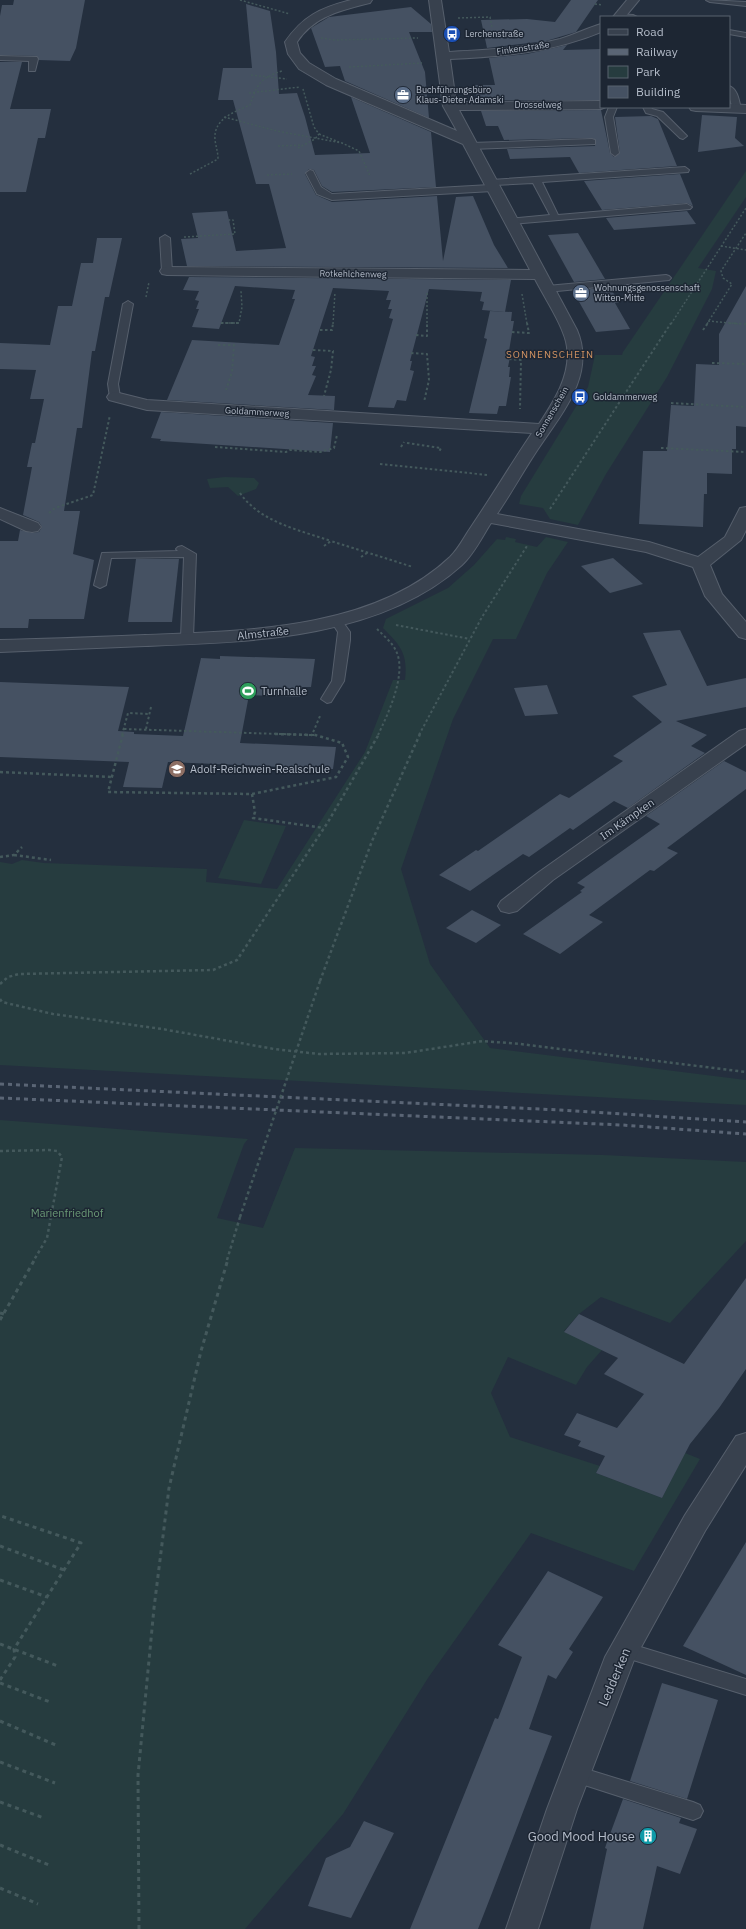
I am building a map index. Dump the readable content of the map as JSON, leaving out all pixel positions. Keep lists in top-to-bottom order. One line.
{"streets":{"street":["Finkenstraße","Drosselweg","Rotkehlchenweg","Goldammerweg","Sonnenschein","Almstraße","Im Kämpken","Ledderken"]},"crossings":[["Finkenstraße","Sonnenschein"],["Drosselweg","Sonnenschein"],["Rotkehlchenweg","Sonnenschein"],["Goldammerweg","Sonnenschein"],["Sonnenschein","Almstraße"]],"districts":["SONNENSCHEIN"],"parks":["Marienfriedhof"],"places":{"bus stop":["Lerchenstraße","Goldammerweg"],"office":["Buchführungsbüro Klaus-Dieter Adamski","Wohnungsgenossenschaft Witten-Mitte"],"sports":["Turnhalle"],"school or university":["Adolf-Reichwein-Realschule"],"building":["Good Mood House"]},"legend":["Road","Railway","Park","Building"]}
